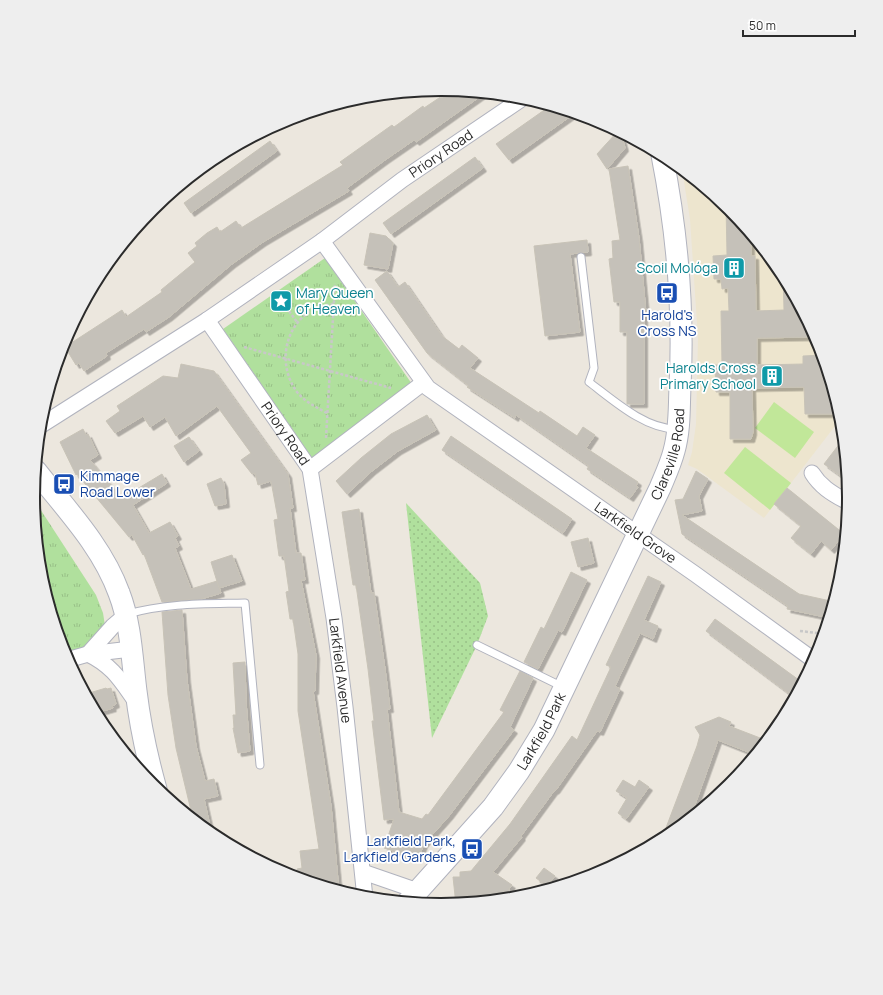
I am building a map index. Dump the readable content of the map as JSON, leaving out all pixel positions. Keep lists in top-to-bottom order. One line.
{"streets":{"street":["Priory Road","Clareville Road","Larkfield Grove","Larkfield Avenue","Larkfield Park"]},"crossings":[["Priory Road","Larkfield Grove"],["Priory Road","Larkfield Avenue"],["Clareville Road","Larkfield Grove"],["Clareville Road","Larkfield Park"],["Larkfield Grove","Larkfield Park"]],"places":{"building":["Scoil Mológa","Harolds Cross Primary School"],"bus stop":["Harold's Cross NS","Kimmage Road Lower","Larkfield Park, Larkfield Gardens"],"place":["Mary Queen of Heaven"]},"scale_bar":"50 m"}
